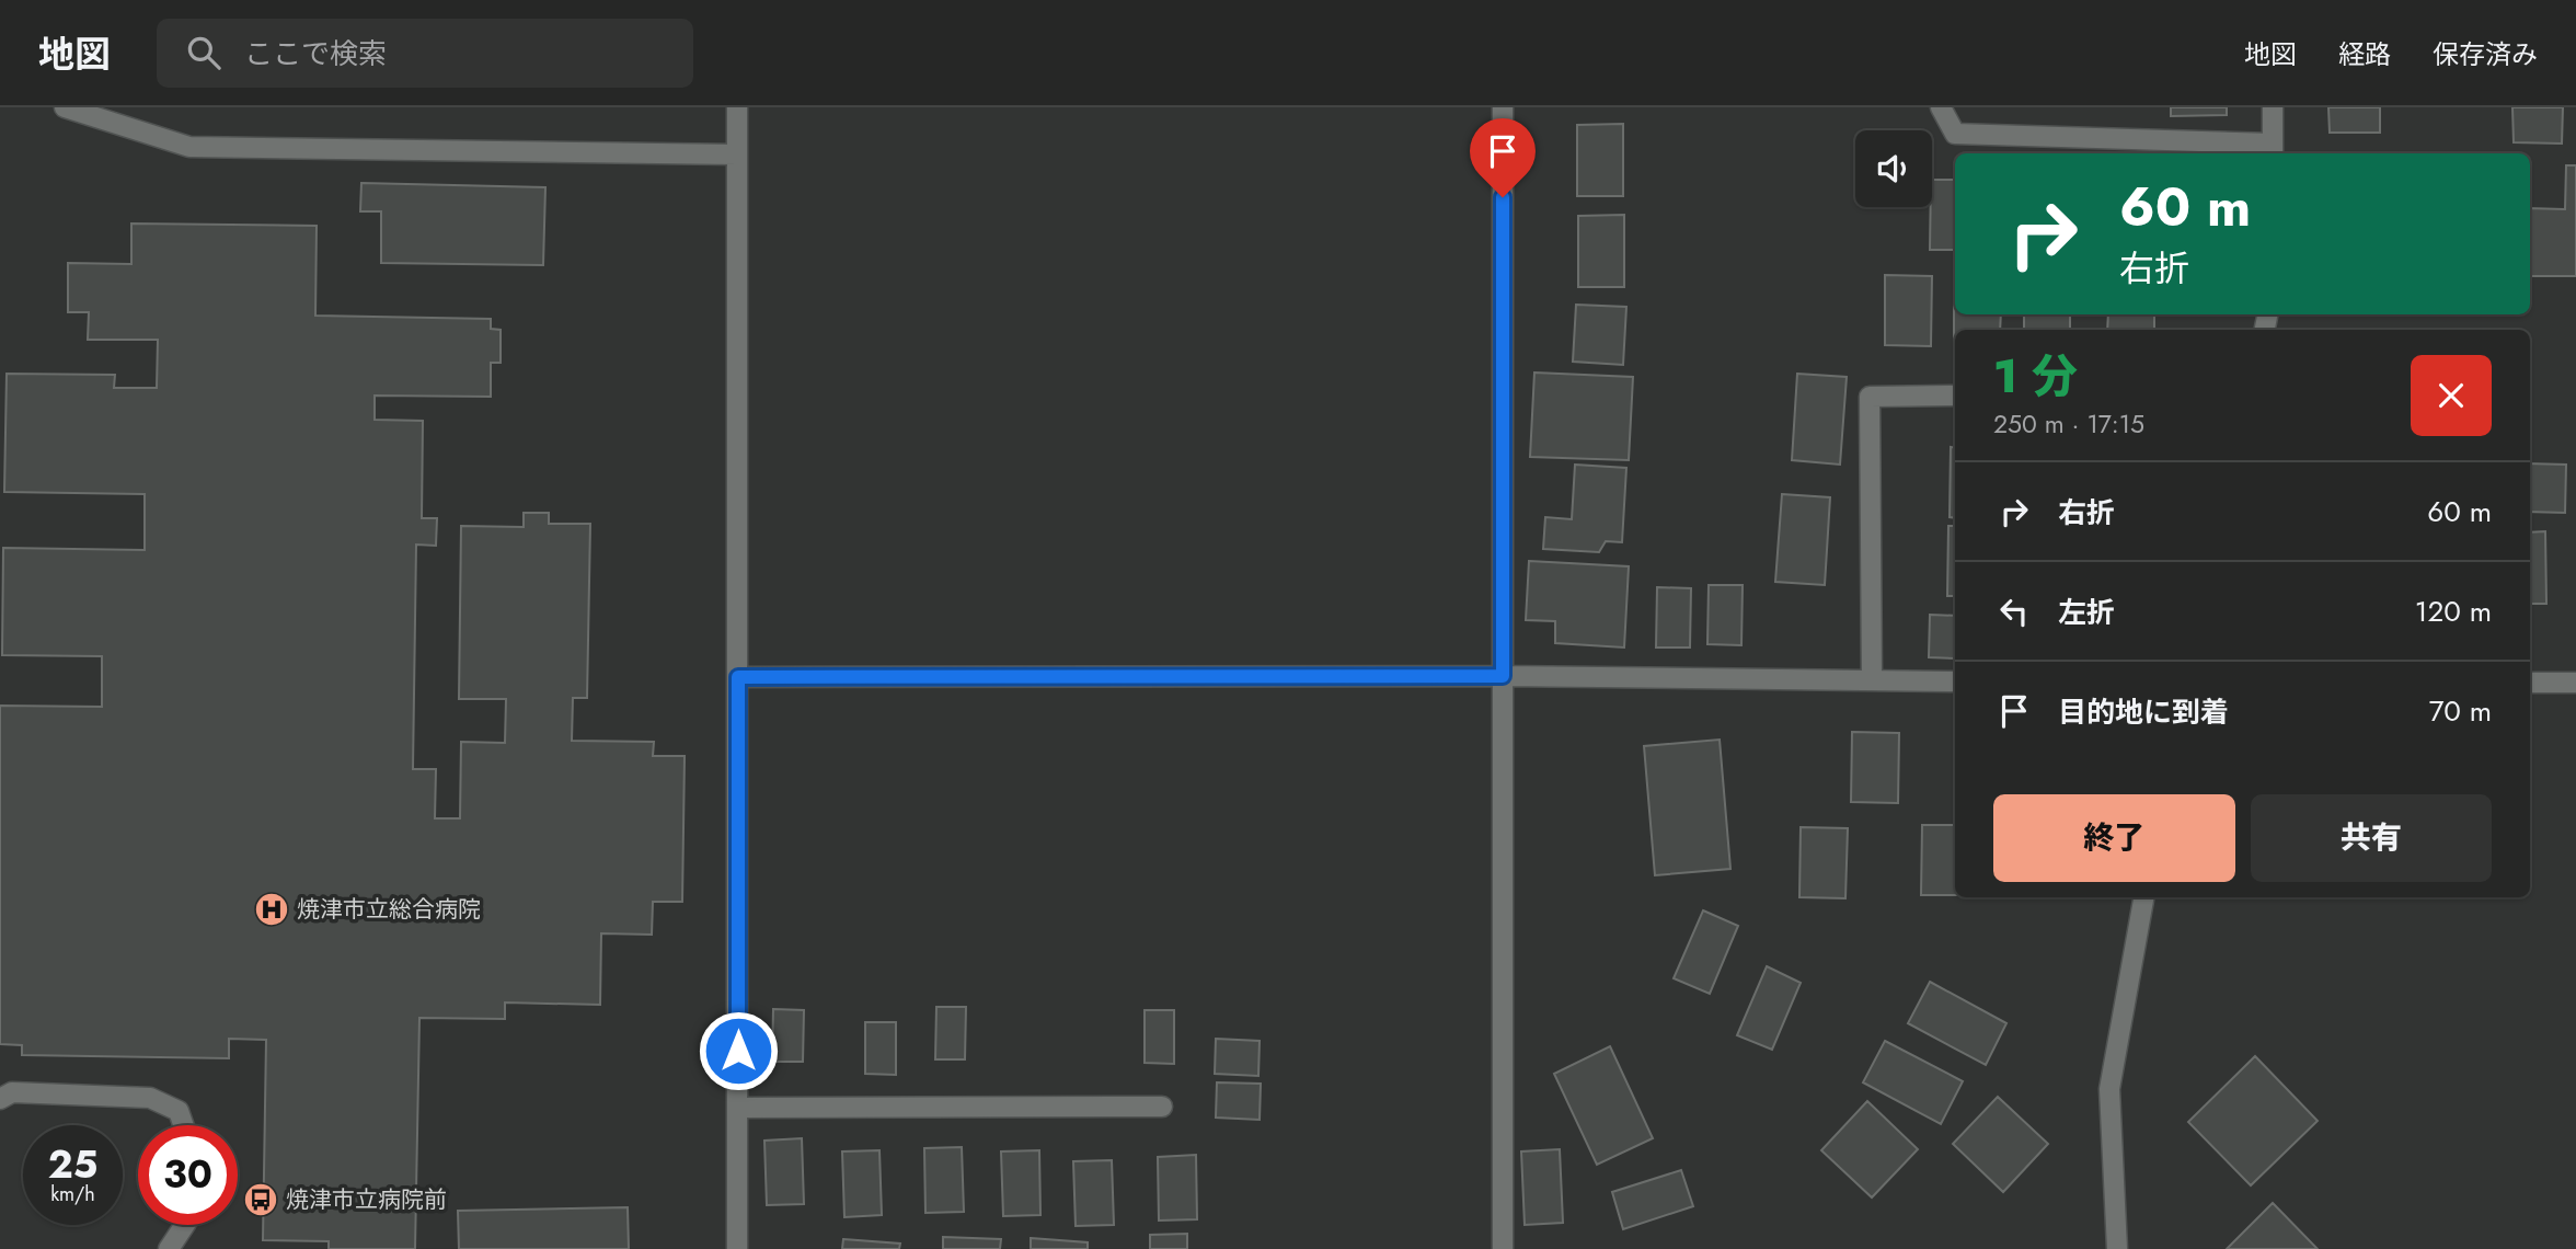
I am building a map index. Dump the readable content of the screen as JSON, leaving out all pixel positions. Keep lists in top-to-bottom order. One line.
{"places":{"hospital":["焼津市立総合病院"],"bus stop":["焼津市立病院前"]},"page":{"header":"地図","search":"ここで検索","nav":["地図","経路","保存済み"],"turn":["60 m","右折"],"heading":["1 分","250 m · 17:15"],"list":[{"name":"右折","value":"60 m"},{"name":"左折","value":"120 m"},{"name":"目的地に到着","value":"70 m"}],"buttons":["終了","共有"],"speed":"25 km/h","limit":"30"}}
